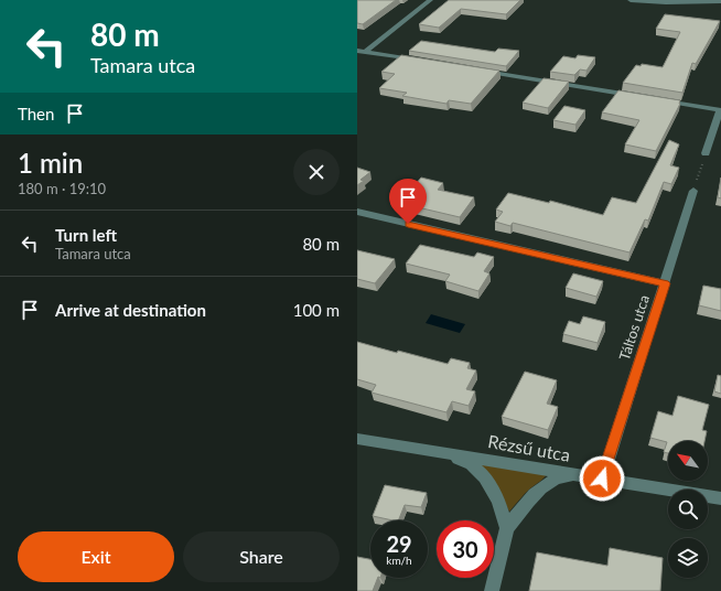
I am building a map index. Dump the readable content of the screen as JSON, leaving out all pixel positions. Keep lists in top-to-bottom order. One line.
{"streets":{"street":["Táltos utca","Rézsű utca"]},"crossings":[["Táltos utca","Rézsű utca"]],"north":"top left","page":{"turn":["80 m","Tamara utca"],"then":"Then","heading":["1 min","180 m · 19:10"],"list":[{"name":"Turn left","note":"Tamara utca","value":"80 m"},{"name":"Arrive at destination","value":"100 m"}],"speed":"29 km/h","limit":"30","buttons":["Exit","Share"]}}
